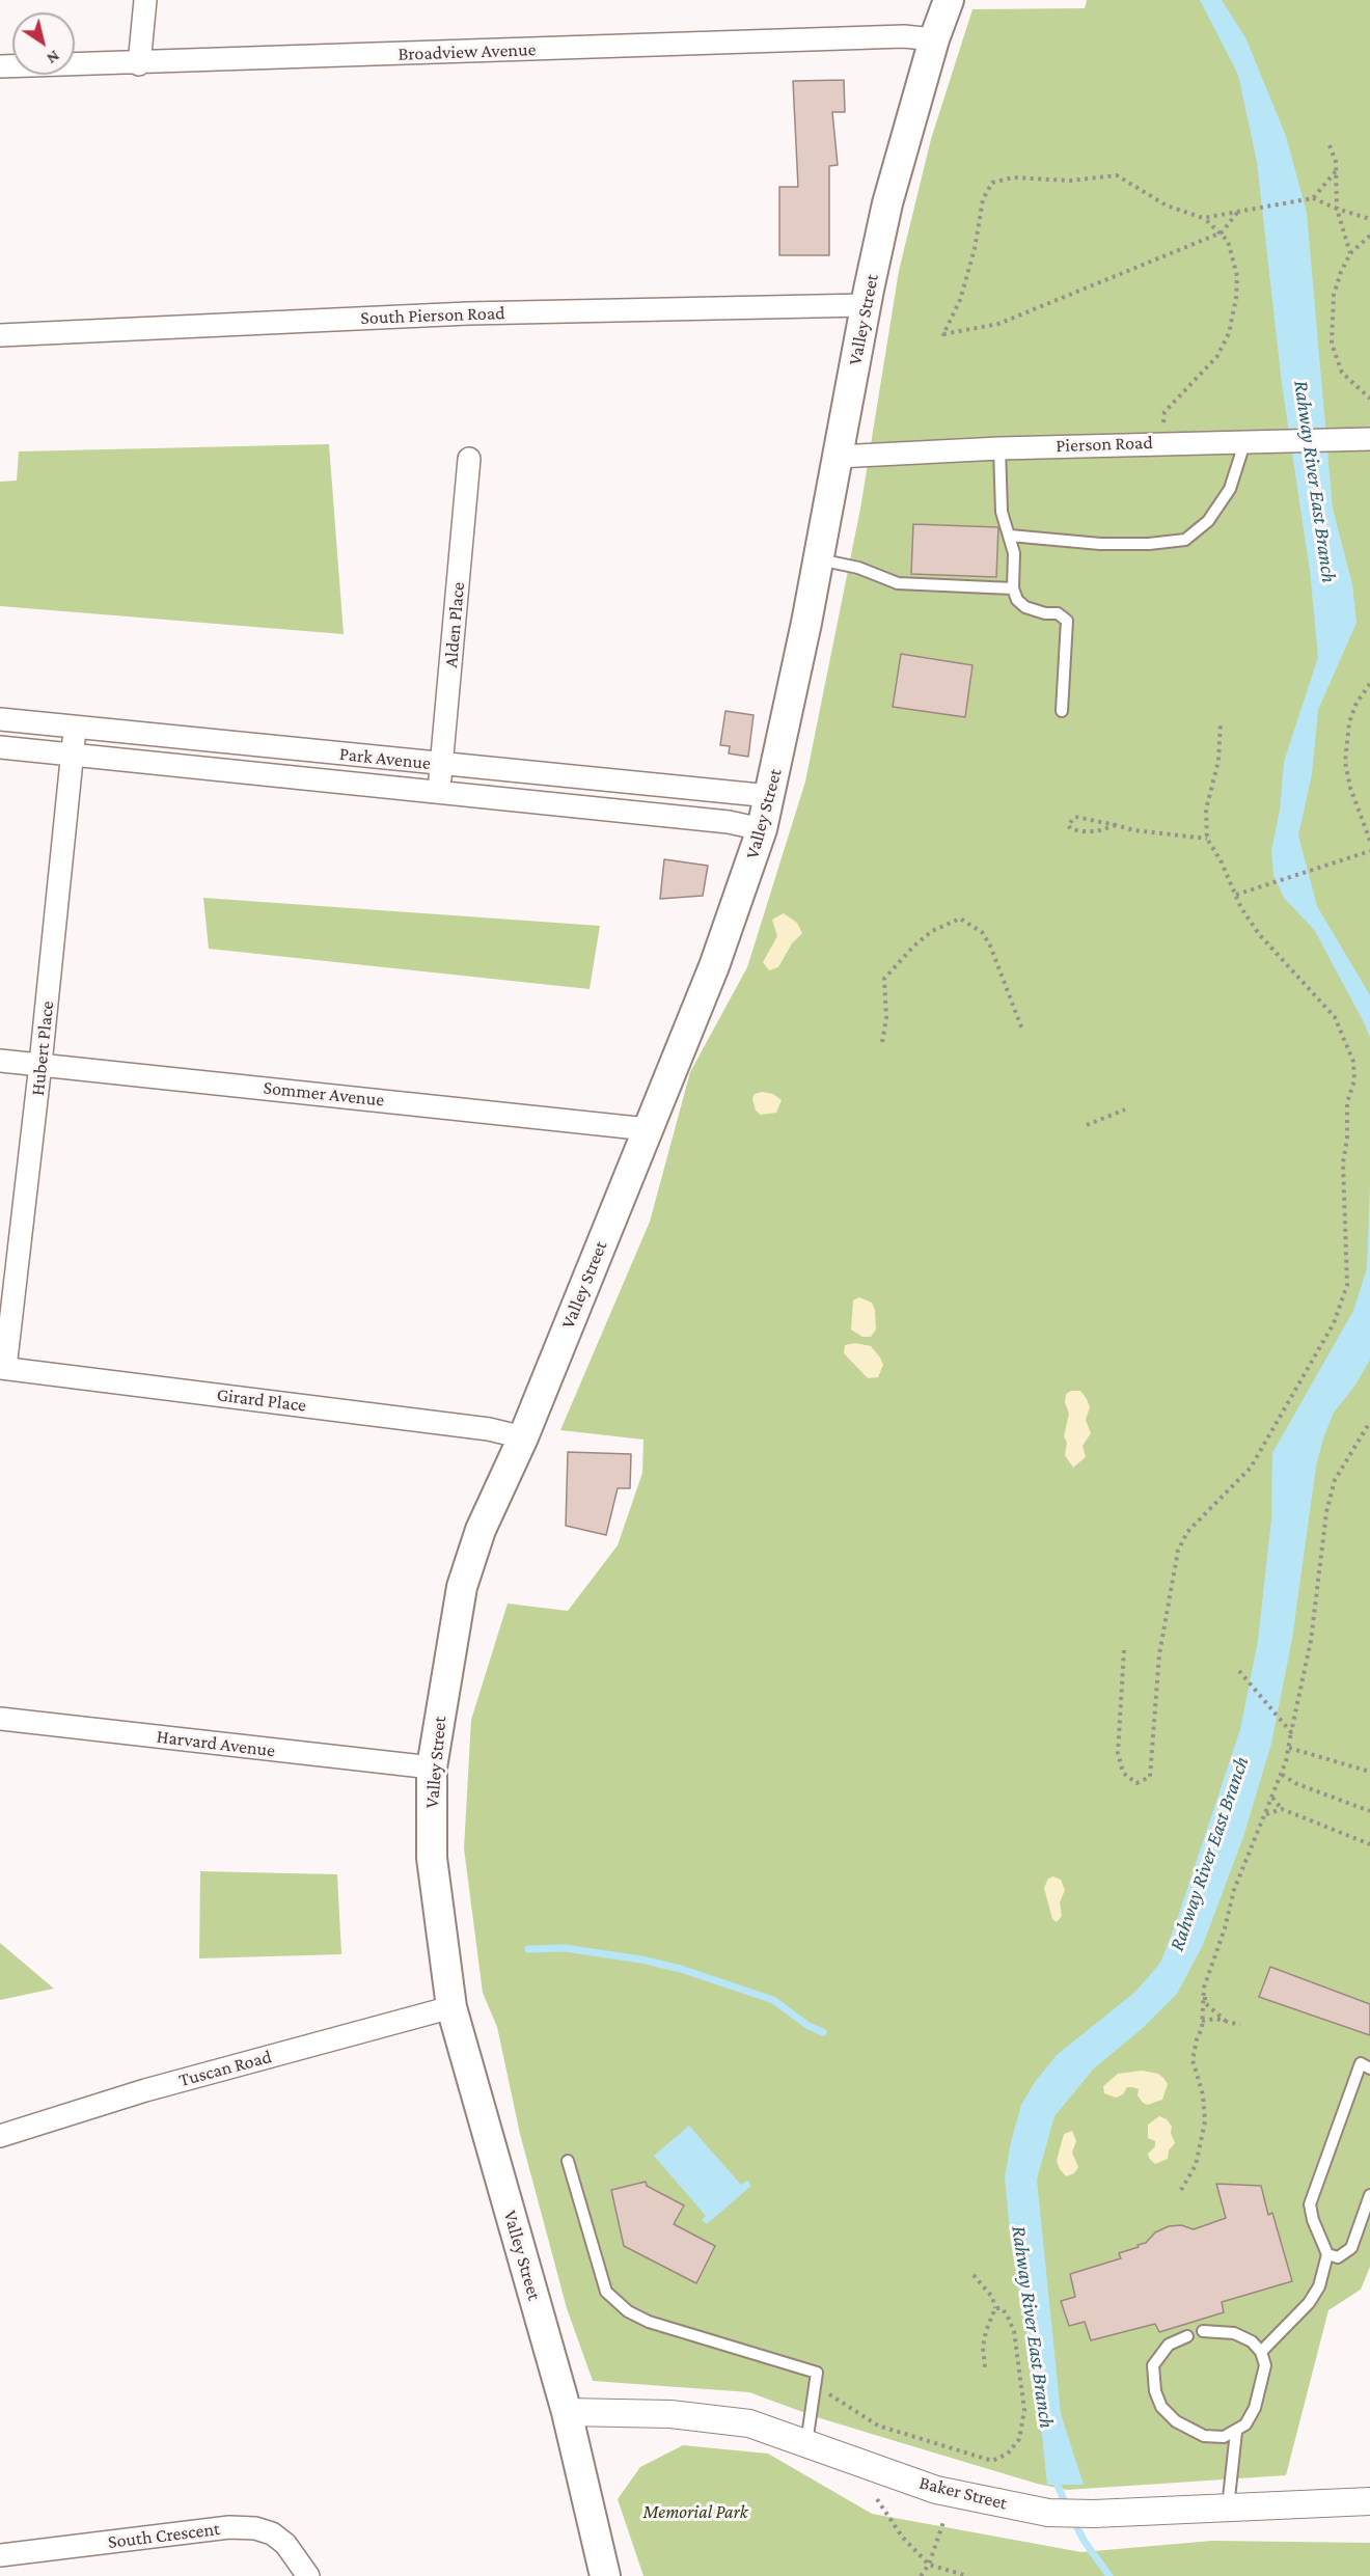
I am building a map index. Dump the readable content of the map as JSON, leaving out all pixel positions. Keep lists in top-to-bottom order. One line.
{"streets":{"main road":["Valley Street"],"street":["Broadview Avenue","South Pierson Road","Pierson Road","Alden Place","Park Avenue","Hubert Place","Sommer Avenue","Girard Place","Harvard Avenue","Tuscan Road","Baker Street","South Crescent"]},"crossings":[["Broadview Avenue","Valley Street"],["South Pierson Road","Valley Street"],["Valley Street","Pierson Road"],["Valley Street","Park Avenue"],["Valley Street","Sommer Avenue"],["Valley Street","Girard Place"],["Valley Street","Harvard Avenue"],["Valley Street","Tuscan Road"],["Valley Street","Baker Street"],["Alden Place","Park Avenue"],["Park Avenue","Hubert Place"],["Hubert Place","Sommer Avenue"],["Hubert Place","Girard Place"]],"water":["Rahway River East Branch"],"parks":["Memorial Park"],"north":"bottom right"}
